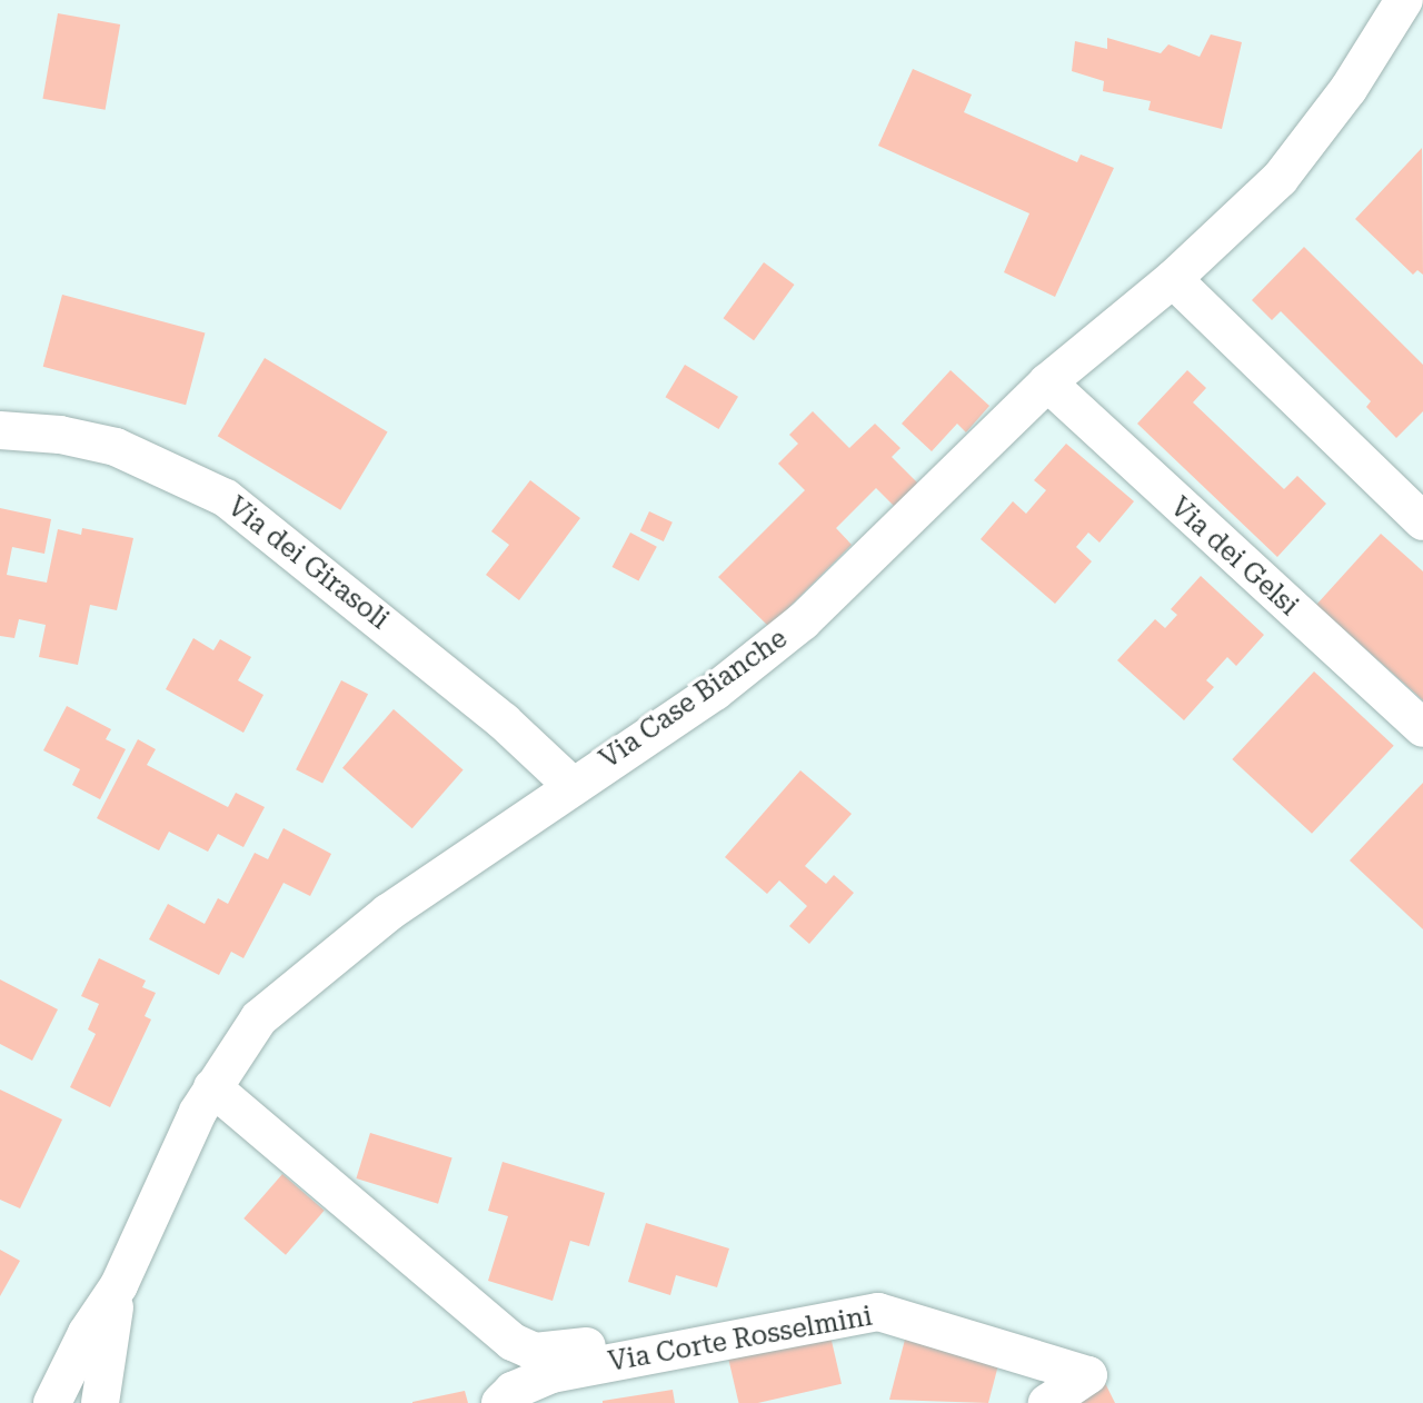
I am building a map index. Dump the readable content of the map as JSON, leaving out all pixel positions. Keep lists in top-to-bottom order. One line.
{"streets":{"street":["Via dei Gelsi","Via dei Girasoli","Via Case Bianche","Via Corte Rosselmini"]},"crossings":[["Via dei Gelsi","Via Case Bianche"],["Via dei Girasoli","Via Case Bianche"]]}
